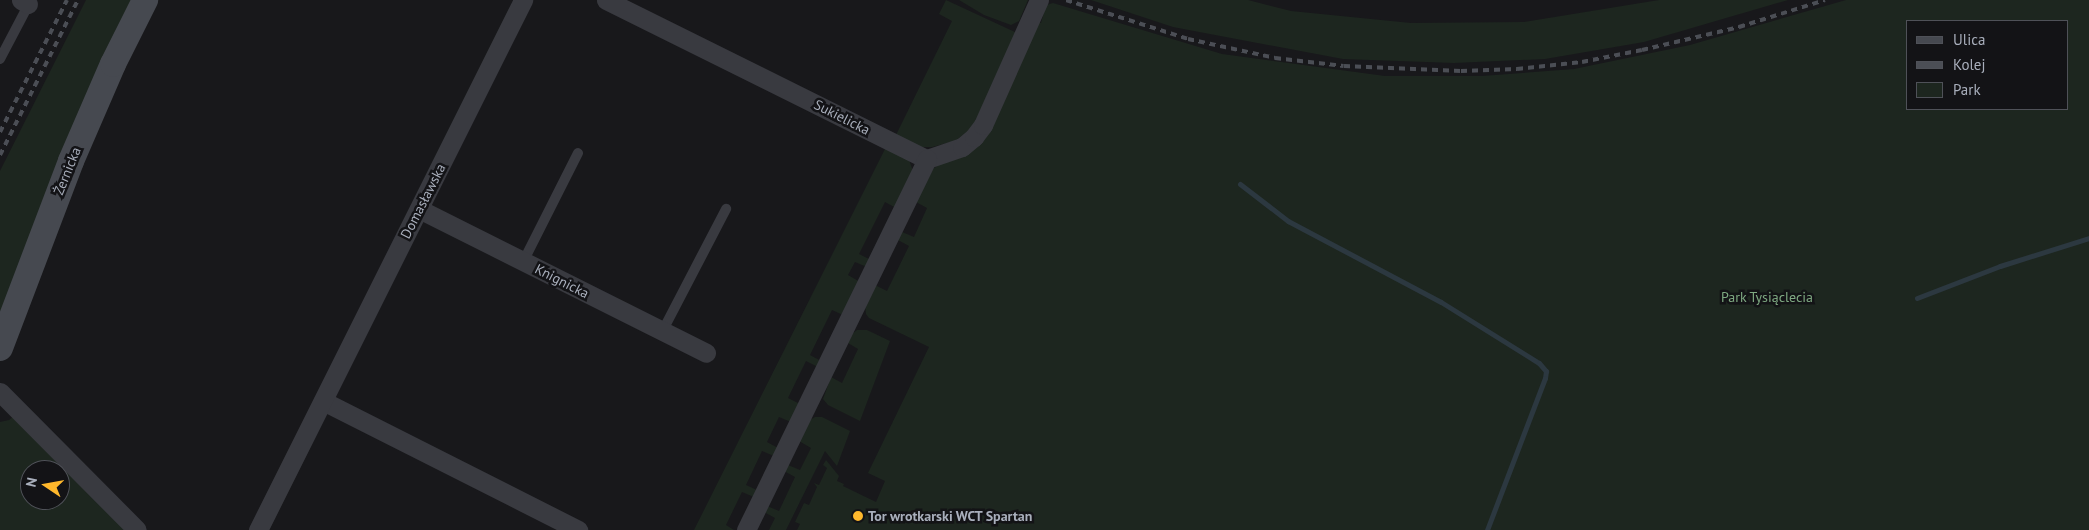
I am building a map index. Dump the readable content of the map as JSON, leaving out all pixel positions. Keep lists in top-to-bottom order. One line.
{"streets":{"street":["Sukielicka","Żernicka","Domasławska","Knignicka"]},"crossings":[["Domasławska","Knignicka"]],"parks":["Park Tysiąclecia"],"places":["Tor wrotkarski WCT Spartan"],"legend":["Ulica","Kolej","Park"],"north":"left"}
